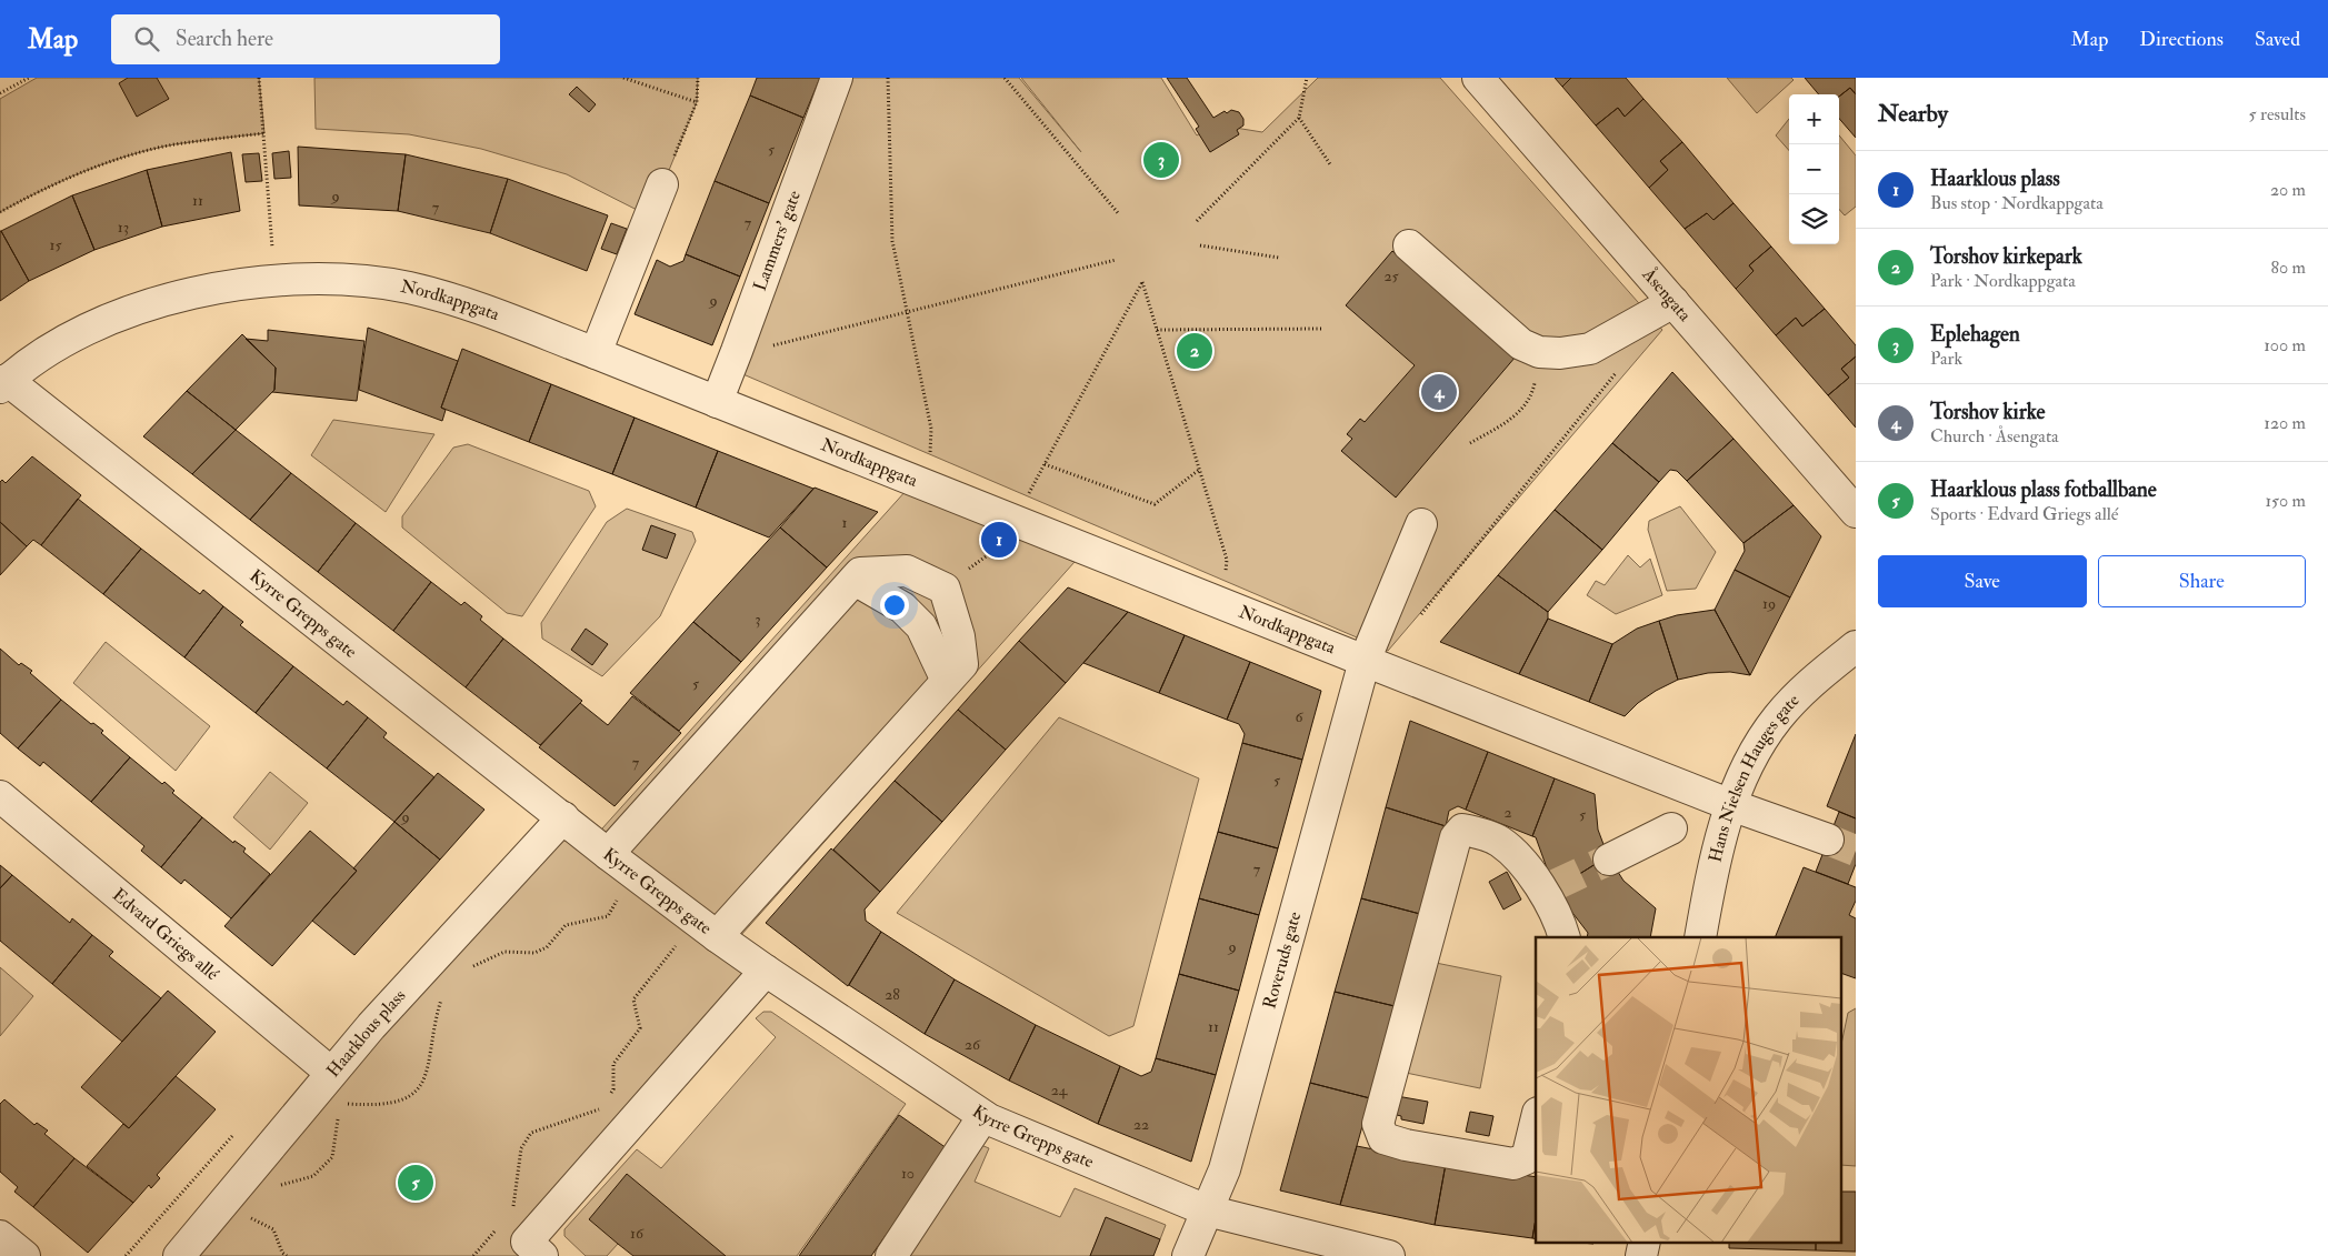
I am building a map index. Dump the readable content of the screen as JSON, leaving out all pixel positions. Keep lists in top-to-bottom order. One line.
{"streets":{"street":["Lammers' gate","Åsengata","Nordkappgata","Kyrre Grepps gate","Hans Nielsen Hauges gate","Edvard Griegs allé","Roveruds gate","Haarklous plass"]},"crossings":[["Lammers' gate","Nordkappgata"],["Nordkappgata","Kyrre Grepps gate"],["Nordkappgata","Hans Nielsen Hauges gate"],["Nordkappgata","Roveruds gate"],["Kyrre Grepps gate","Roveruds gate"],["Kyrre Grepps gate","Haarklous plass"],["Edvard Griegs allé","Haarklous plass"]],"house_numbers":["5","9","11","7","7","13","15","25","9","1","19","3","5","6","7","5","2","5","9","7","9","28","11","26","24","22","10","16"],"page":{"header":"Map","search":"Search here","nav":["Map","Directions","Saved"],"heading":["Nearby","5 results"],"map_buttons":["+","−"],"pins":["3","2","4","1","5"],"list":[{"mark":"1","name":"Haarklous plass","note":"Bus stop · Nordkappgata","value":"20 m"},{"mark":"2","name":"Torshov kirkepark","note":"Park · Nordkappgata","value":"80 m"},{"mark":"3","name":"Eplehagen","note":"Park","value":"100 m"},{"mark":"4","name":"Torshov kirke","note":"Church · Åsengata","value":"120 m"},{"mark":"5","name":"Haarklous plass fotballbane","note":"Sports · Edvard Griegs allé","value":"150 m"}],"buttons":["Save","Share"]}}
